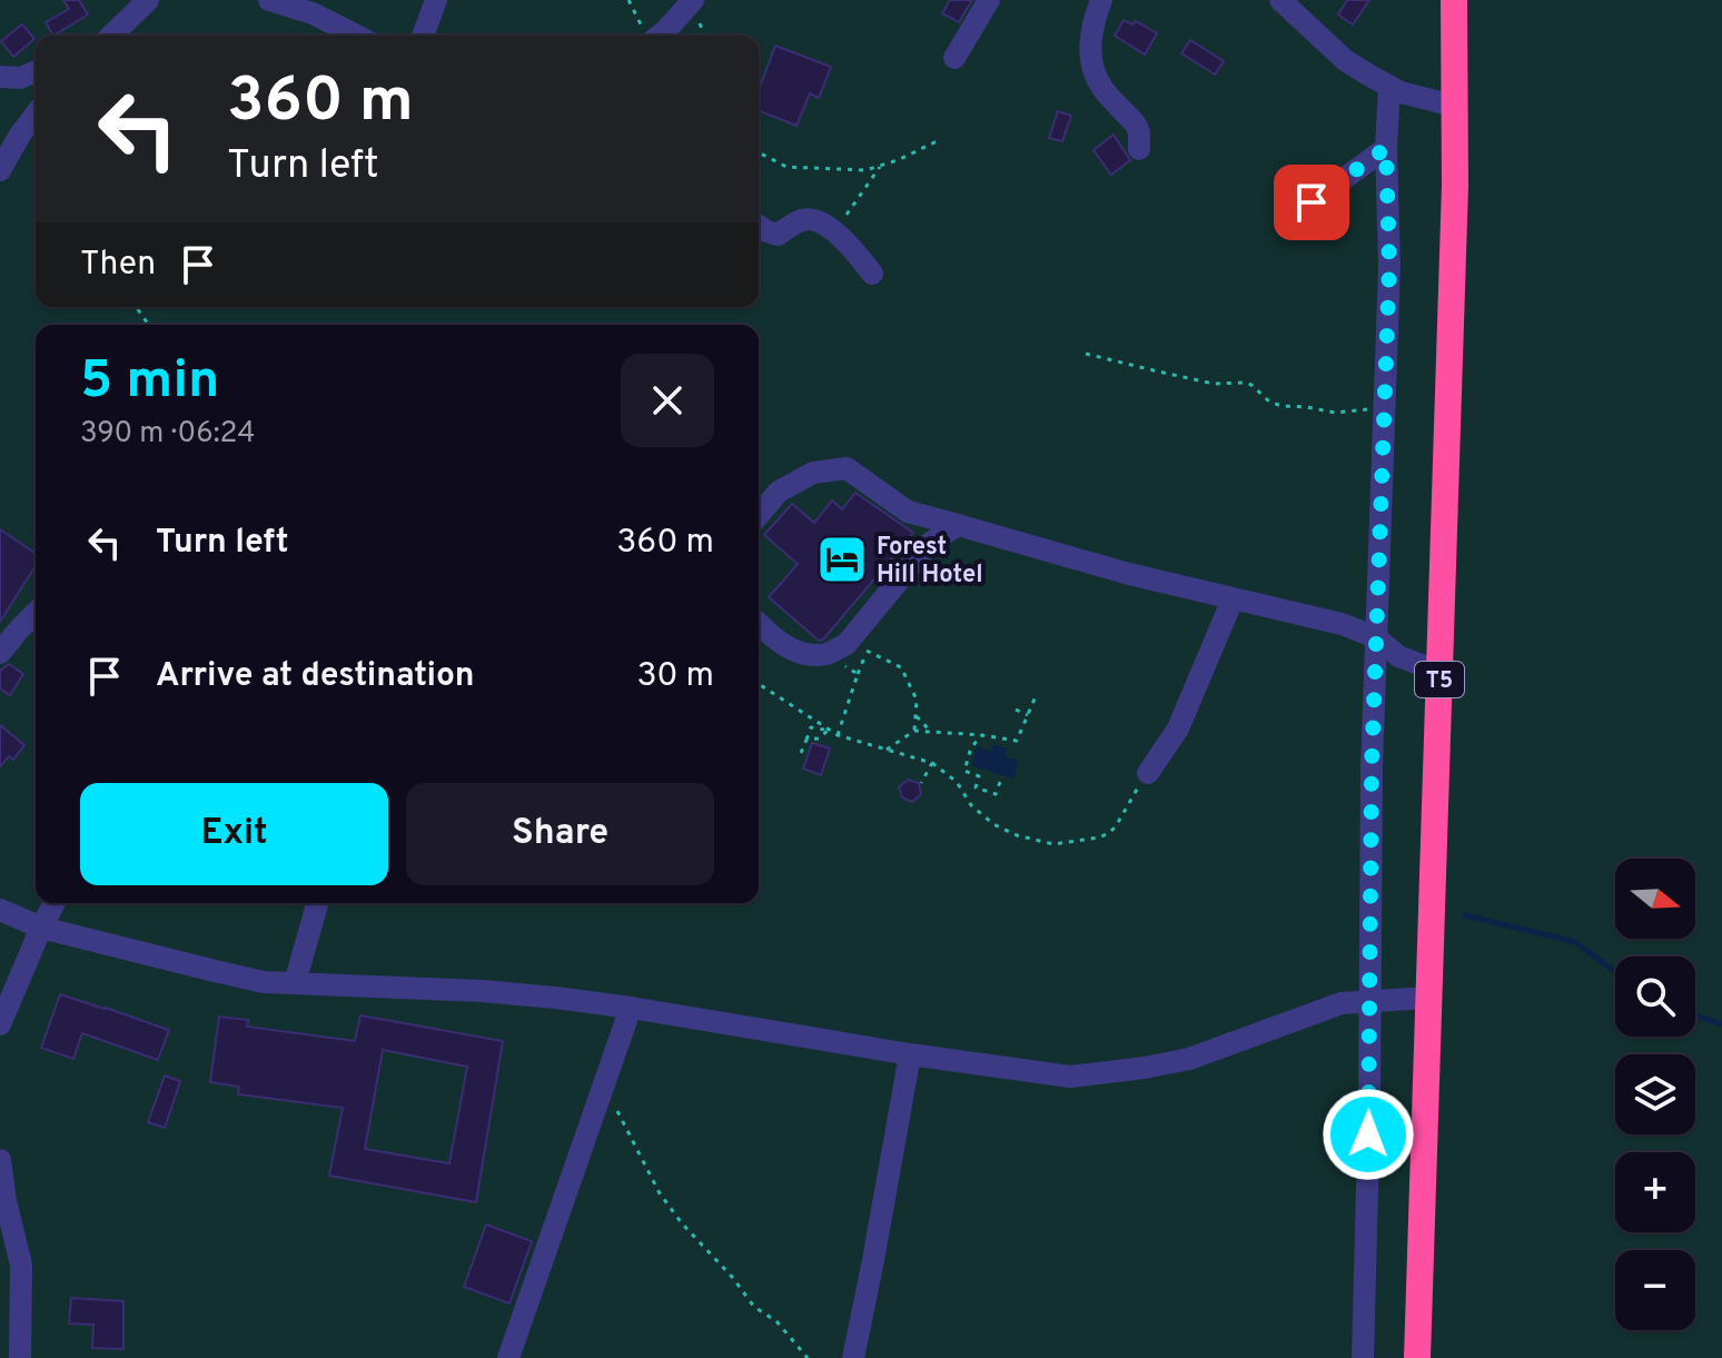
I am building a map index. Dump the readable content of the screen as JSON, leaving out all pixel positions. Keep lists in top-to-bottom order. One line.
{"streets":{"highway":["T5"]},"places":{"hotel":["Forest Hill Hotel"]},"north":"right","page":{"turn":["360 m","Turn left"],"then":"Then","heading":["5 min","390 m · 06:24"],"list":[{"name":"Turn left","value":"360 m"},{"name":"Arrive at destination","value":"30 m"}],"buttons":["Exit","Share"],"map_buttons":["+","−"]}}
